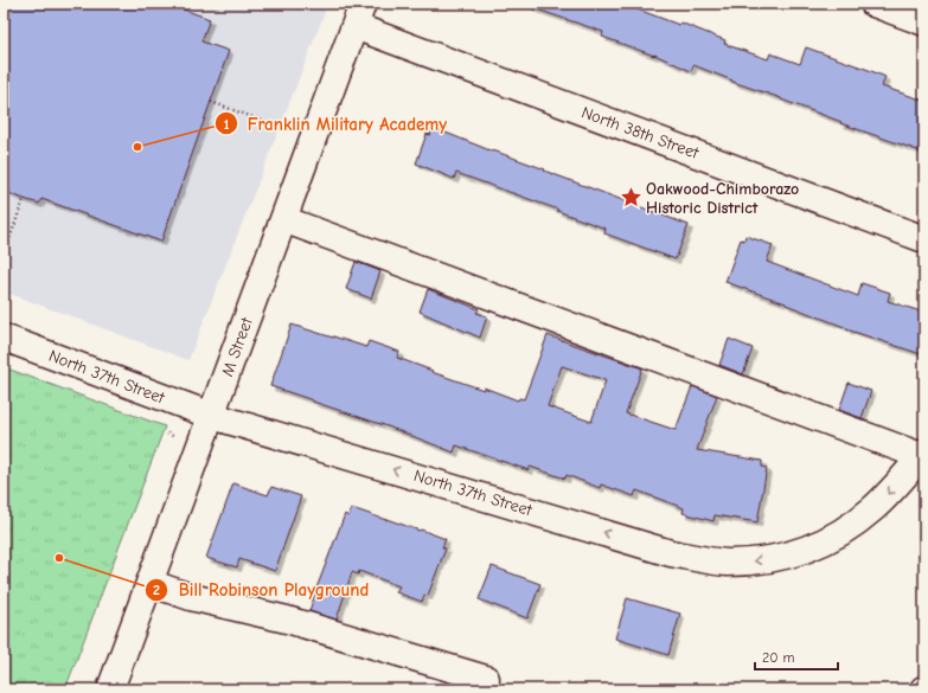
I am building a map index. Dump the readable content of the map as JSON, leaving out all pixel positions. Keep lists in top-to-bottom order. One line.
{"streets":{"street":["North 38th Street","M Street","North 37th Street"]},"crossings":[["North 38th Street","M Street"],["M Street","North 37th Street"]],"places":{"other":["Franklin Military Academy","Bill Robinson Playground"],"place":["Oakwood-Chimborazo Historic District"]},"scale_bar":"20 m"}
